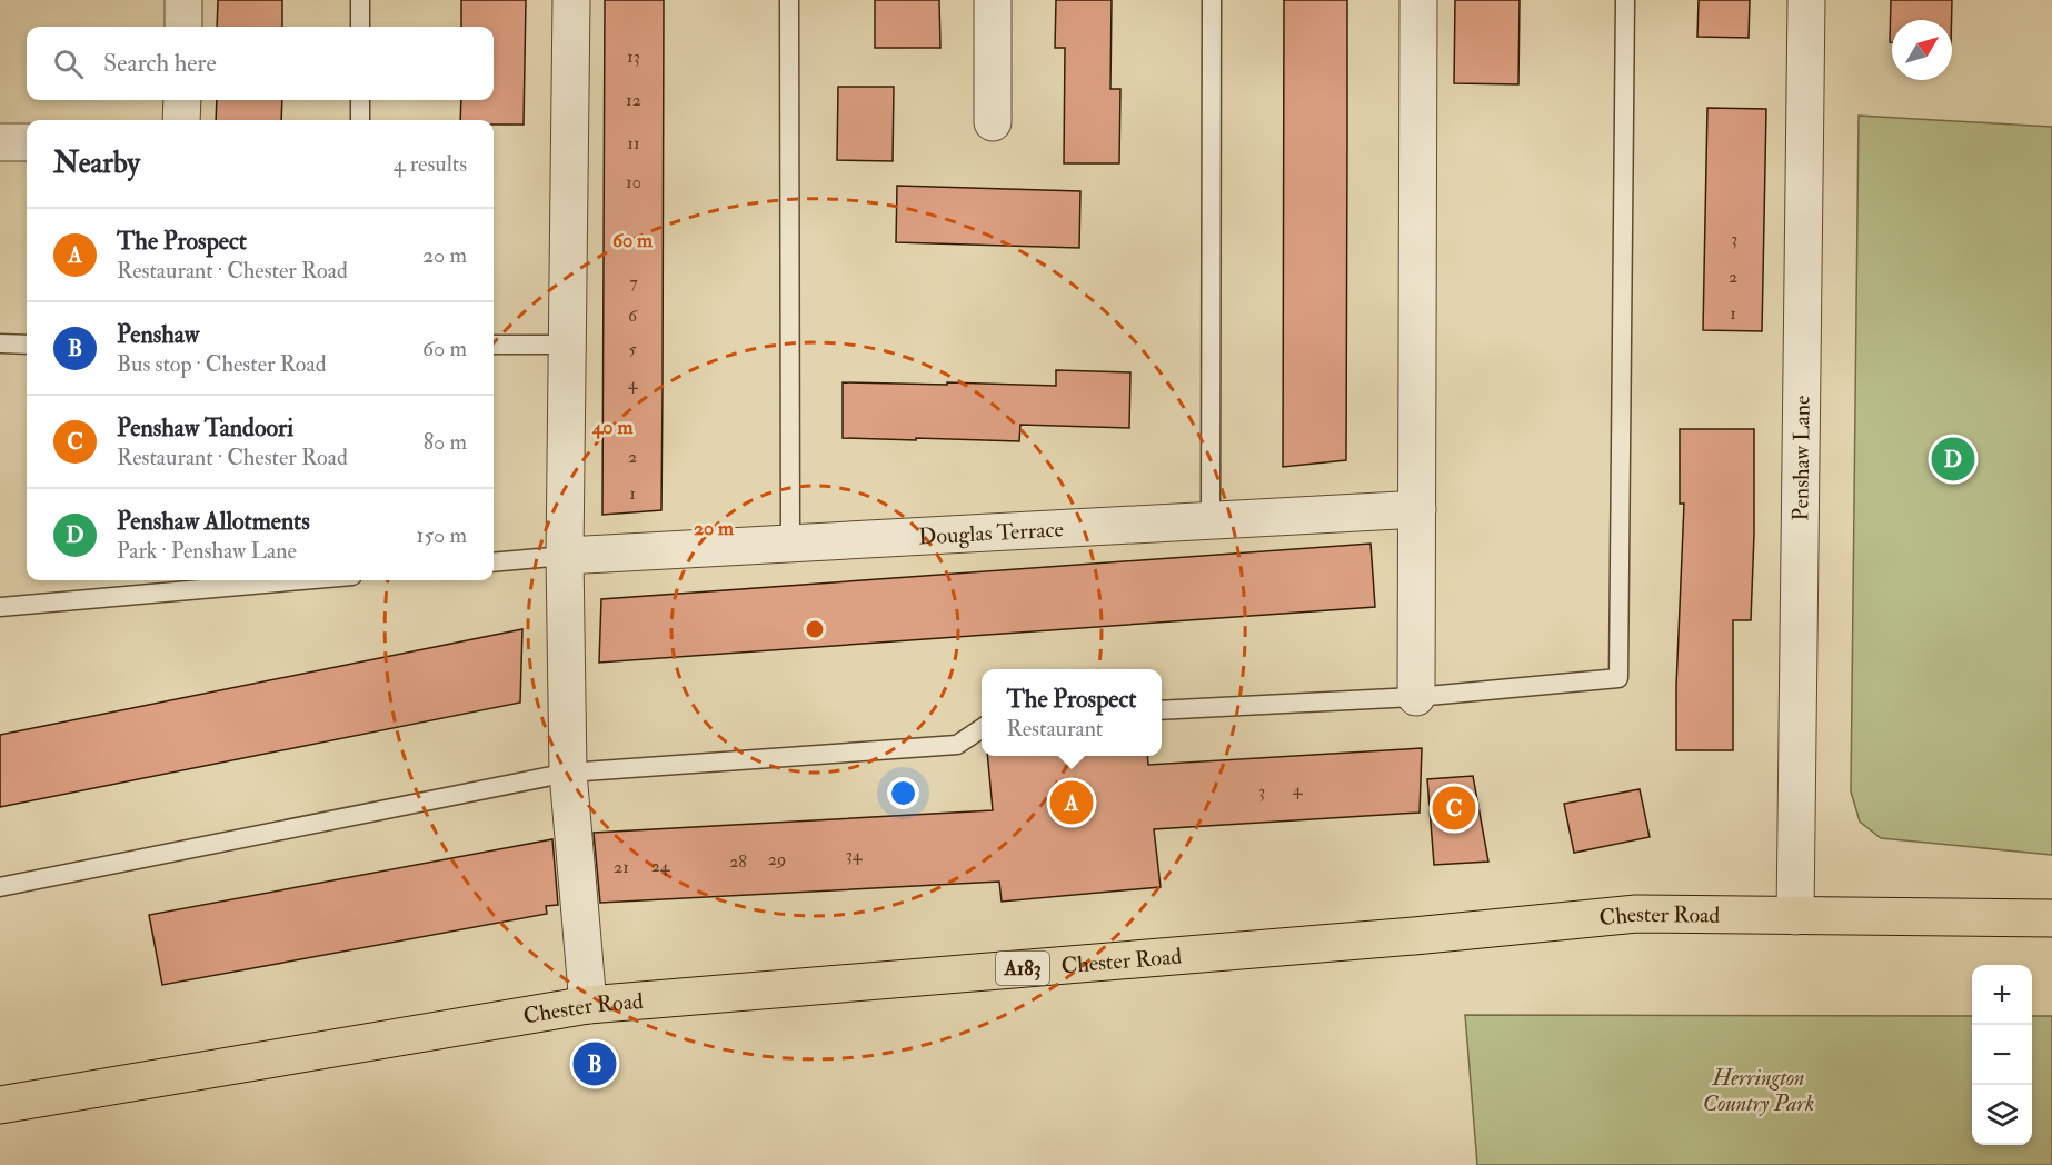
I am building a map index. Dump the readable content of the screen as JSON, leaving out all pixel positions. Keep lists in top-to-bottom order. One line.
{"streets":{"main road":["Chester Road","A183"],"street":["Penshaw Lane","Douglas Terrace"]},"crossings":[["Penshaw Lane","Chester Road"]],"parks":["Herrington Country Park"],"house_numbers":["13","12","11","10","3","2","7","1","6","5","4","2","1","4","3","34","29","28","24","21"],"north":"top right","page":{"search":"Search here","heading":["Nearby","4 results"],"list":[{"mark":"A","name":"The Prospect","note":"Restaurant · Chester Road","value":"20 m"},{"mark":"B","name":"Penshaw","note":"Bus stop · Chester Road","value":"60 m"},{"mark":"C","name":"Penshaw Tandoori","note":"Restaurant · Chester Road","value":"80 m"},{"mark":"D","name":"Penshaw Allotments","note":"Park · Penshaw Lane","value":"150 m"}],"pins":["D","A","C","B"],"popup":["The Prospect","Restaurant"],"map_buttons":["+","−"]},"rings":["60 m","40 m","20 m"]}
